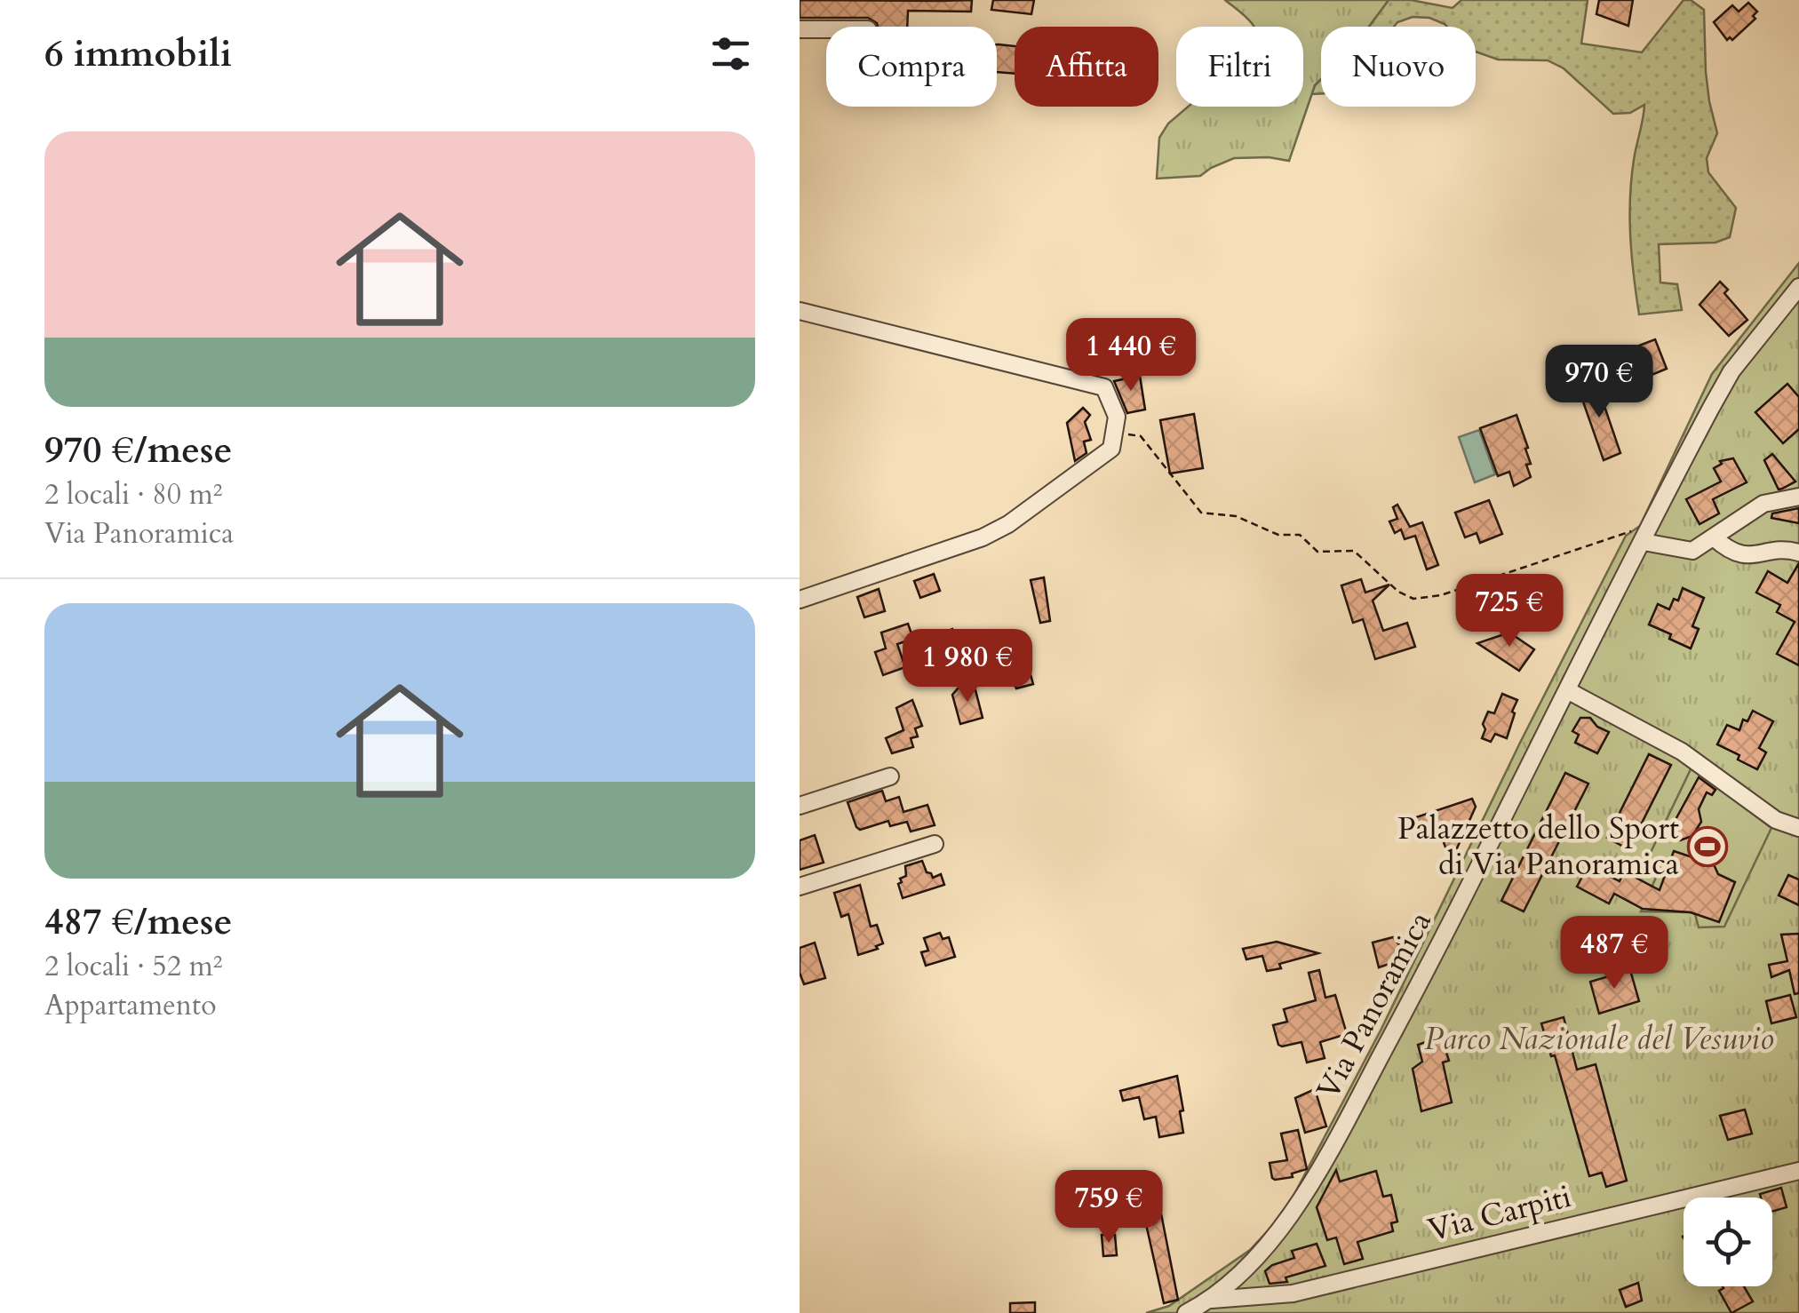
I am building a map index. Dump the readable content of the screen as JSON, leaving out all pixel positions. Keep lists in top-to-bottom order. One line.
{"streets":{"street":["Via Panoramica","Via Carpiti"]},"crossings":[["Via Panoramica","Via Carpiti"]],"parks":["Parco Nazionale del Vesuvio"],"places":{"sports":["Palazzetto dello Sport di Via Panoramica"]},"page":{"heading":"6 immobili","chip":["Compra","Affitta","Filtri","Nuovo"],"list":[{"name":"970 €/mese","note":"2 locali · 80 m² · Via Panoramica"},{"name":"487 €/mese","note":"2 locali · 52 m² · Appartamento"}],"price":["1 440 €","970 €","725 €","1 980 €","487 €","759 €"]}}
